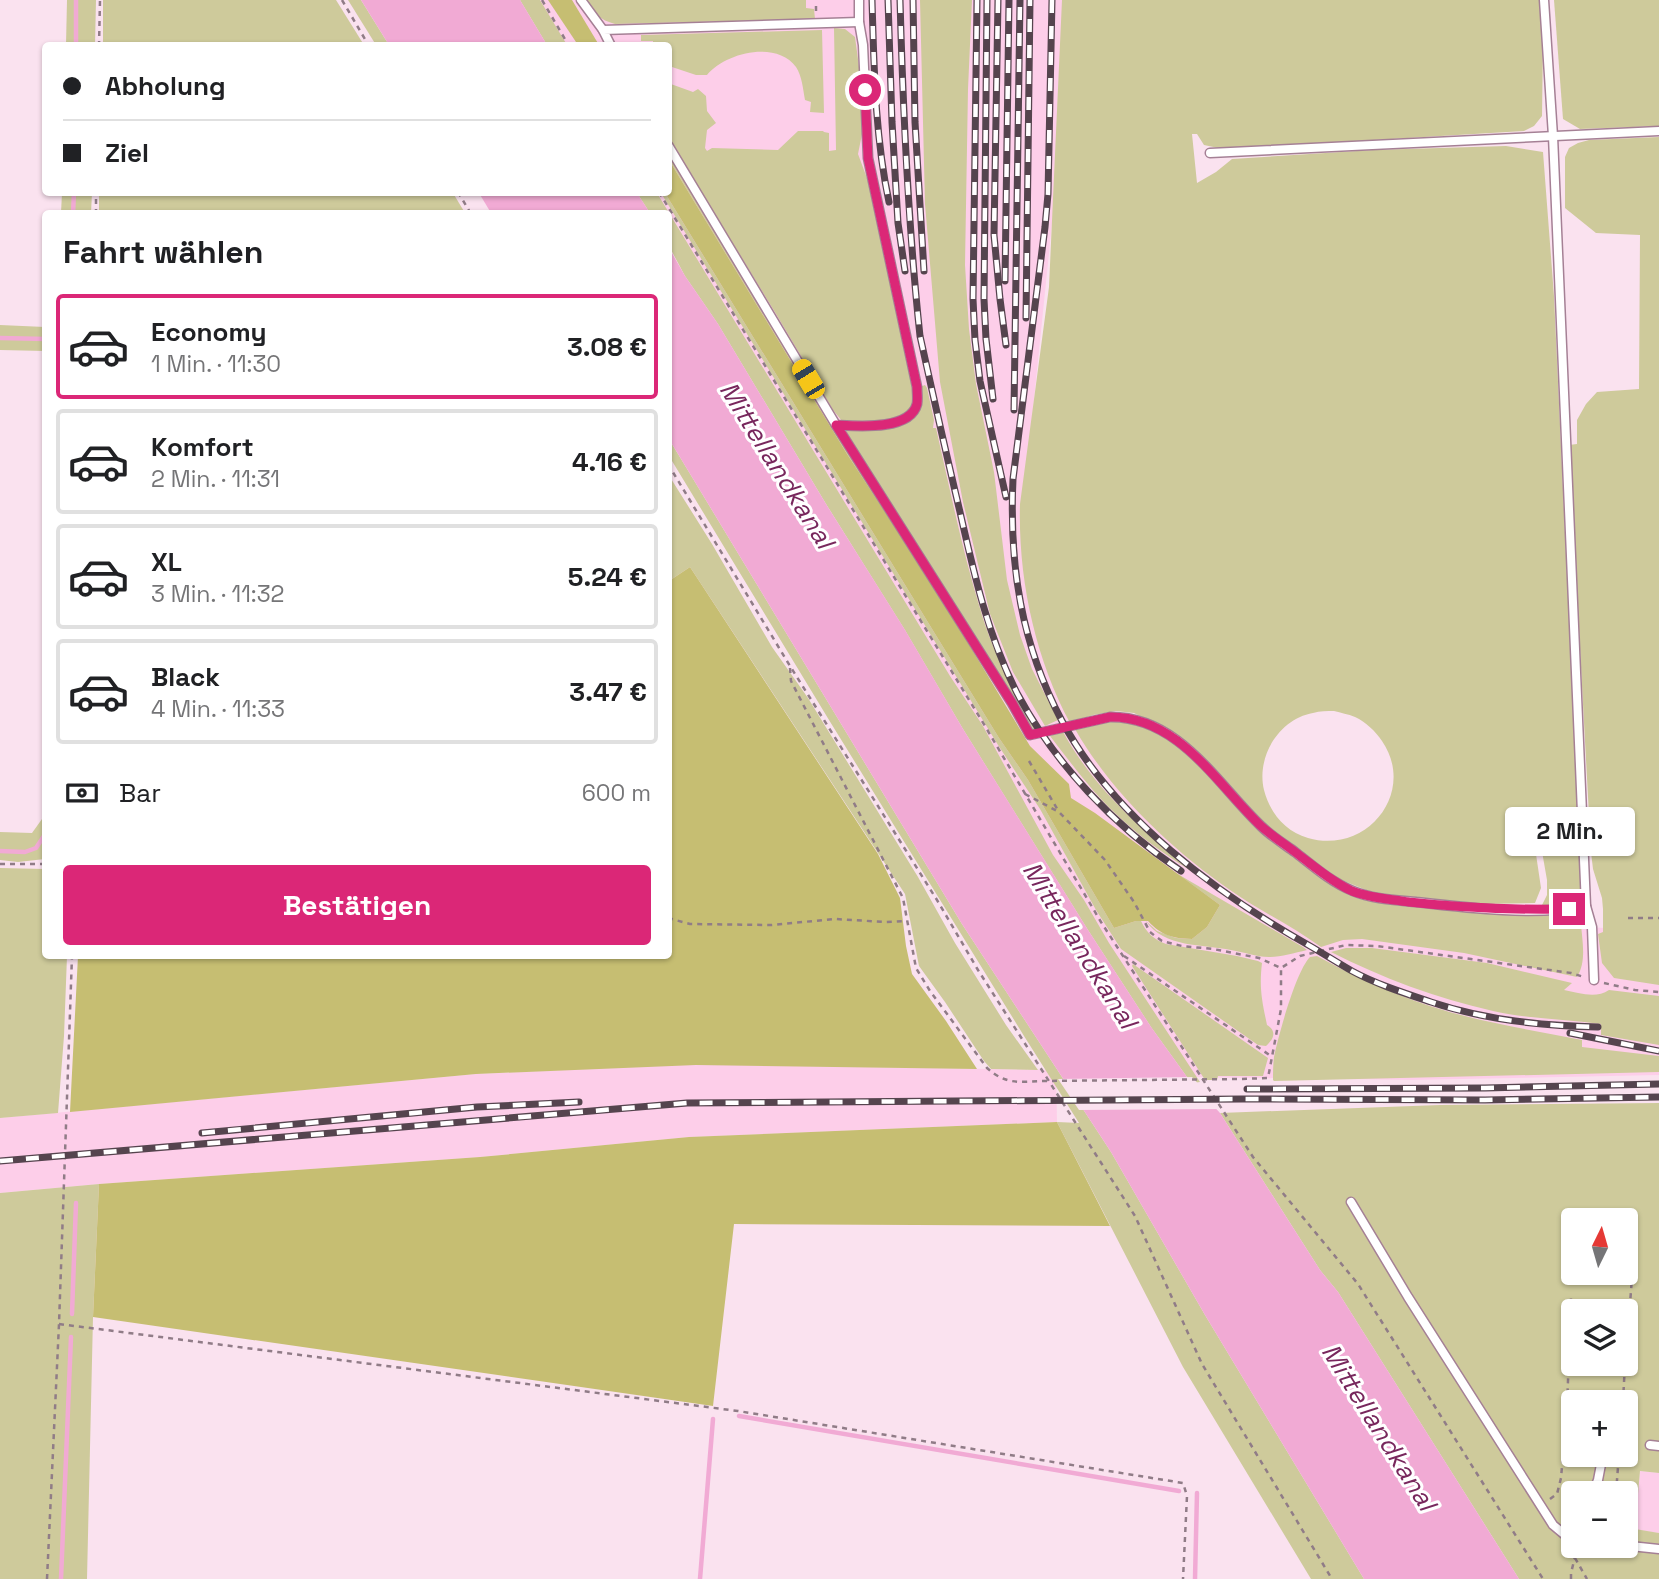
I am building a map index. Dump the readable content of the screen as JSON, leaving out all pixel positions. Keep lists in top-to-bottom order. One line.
{"water":["Mittellandkanal"],"north":"top","page":{"banner":["Abholung","Ziel"],"heading":"Fahrt wählen","list":[{"name":"Economy","note":"1 Min. · 11:30","value":"3.08 €"},{"name":"Komfort","note":"2 Min. · 11:31","value":"4.16 €"},{"name":"XL","note":"3 Min. · 11:32","value":"5.24 €"},{"name":"Black","note":"4 Min. · 11:33","value":"3.47 €"}],"pay":["Bar","600 m"],"bubble":"2 Min.","buttons":"Bestätigen","map_buttons":["+","−"]}}
